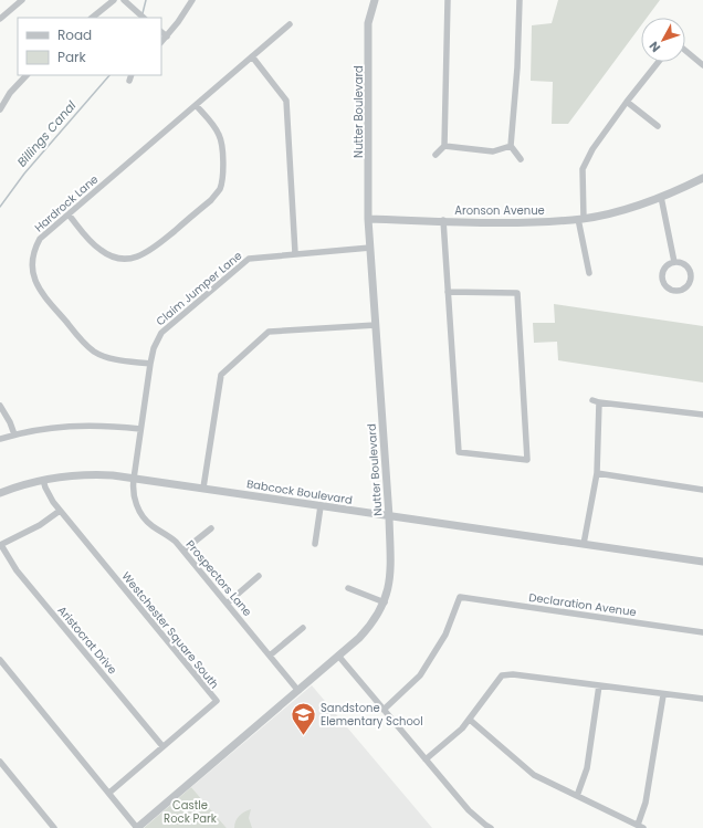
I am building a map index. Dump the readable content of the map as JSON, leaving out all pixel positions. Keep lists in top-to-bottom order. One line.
{"streets":{"street":["Nutter Boulevard","Hardrock Lane","Aronson Avenue","Claim Jumper Lane","Babcock Boulevard","Prospectors Lane","Declaration Avenue","Westchester Square South","Aristocrat Drive"]},"crossings":[["Nutter Boulevard","Aronson Avenue"],["Nutter Boulevard","Claim Jumper Lane"],["Nutter Boulevard","Babcock Boulevard"],["Nutter Boulevard","Prospectors Lane"],["Hardrock Lane","Claim Jumper Lane"],["Claim Jumper Lane","Babcock Boulevard"],["Claim Jumper Lane","Prospectors Lane"],["Babcock Boulevard","Prospectors Lane"],["Babcock Boulevard","Westchester Square South"],["Westchester Square South","Aristocrat Drive"]],"water":["Billings Canal"],"parks":["Castle Rock Park"],"places":{"school or university":["Sandstone Elementary School"]},"legend":["Road","Park"],"north":"bottom left"}
